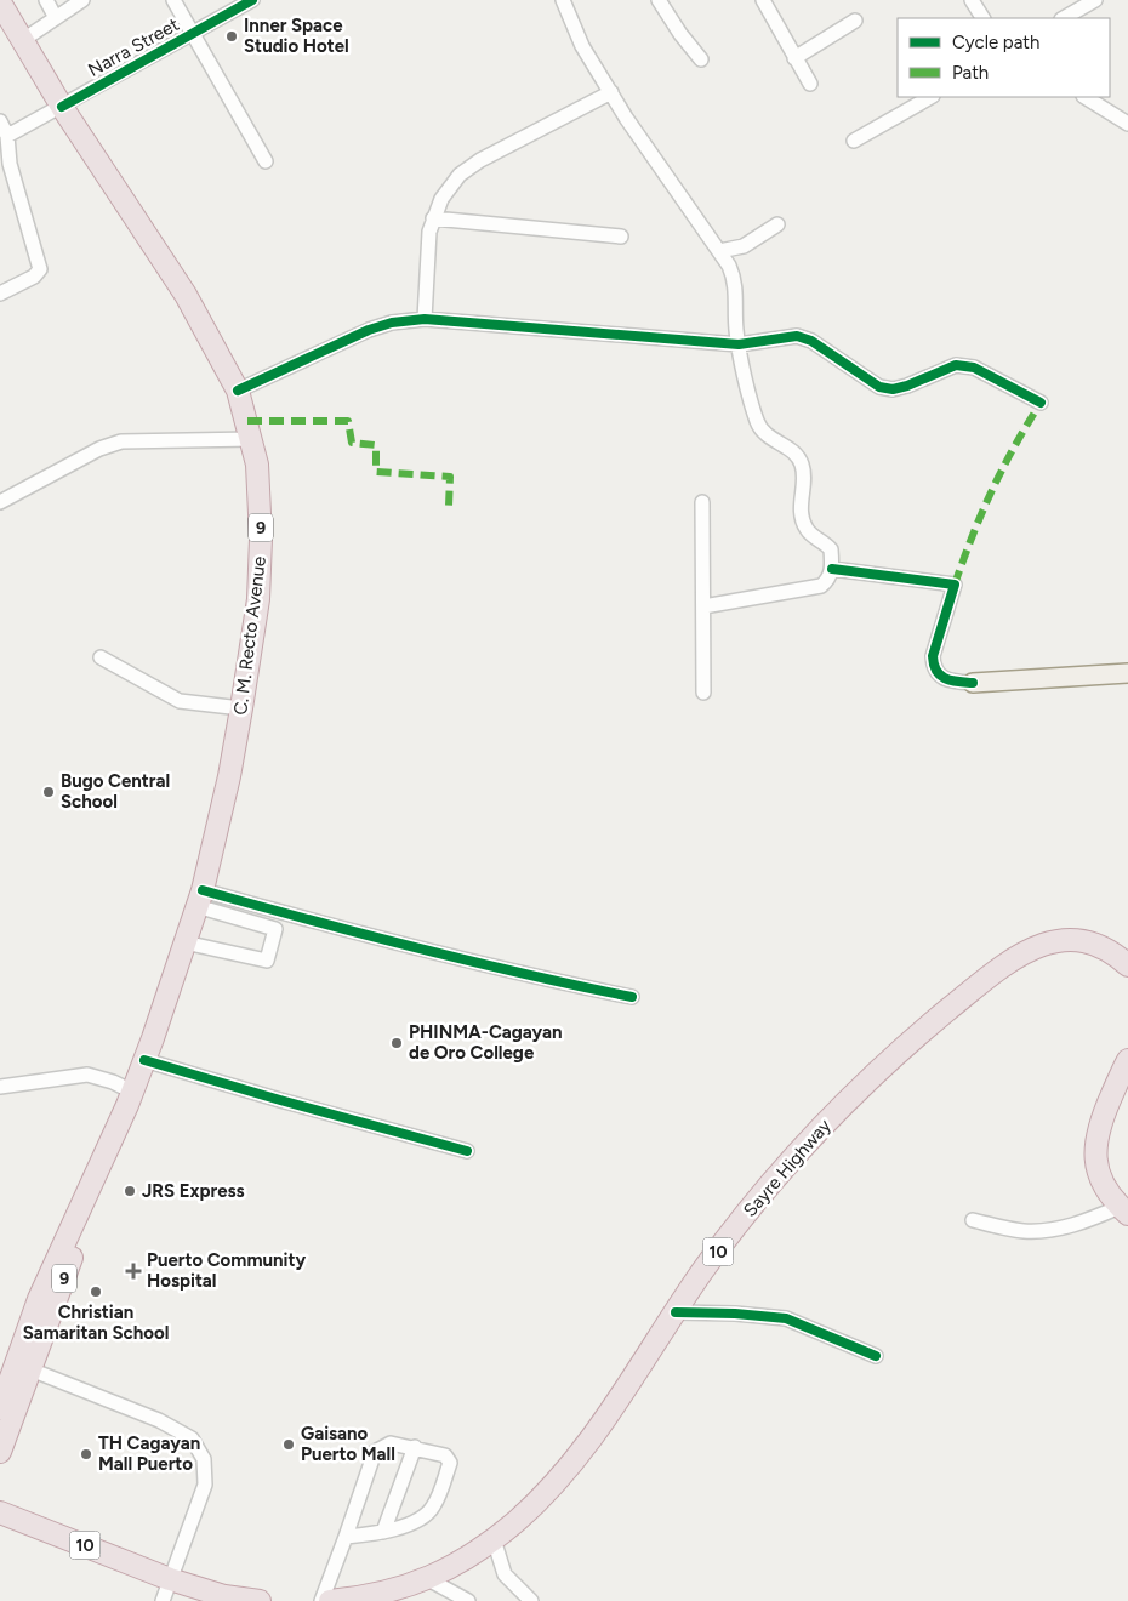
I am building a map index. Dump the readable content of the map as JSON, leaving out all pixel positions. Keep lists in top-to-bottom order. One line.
{"streets":{"highway":["9","C. M. Recto Avenue","Sayre Highway","10"],"street":["Narra Street"]},"crossings":[["Narra Street","C. M. Recto Avenue"]],"places":{"other":["Inner Space Studio Hotel","Bugo Central School","PHINMA-Cagayan de Oro College","JRS Express","Christian Samaritan School","Gaisano Puerto Mall","TH Cagayan Mall Puerto"],"health":["Puerto Community Hospital"]},"legend":["Cycle path","Path"]}
